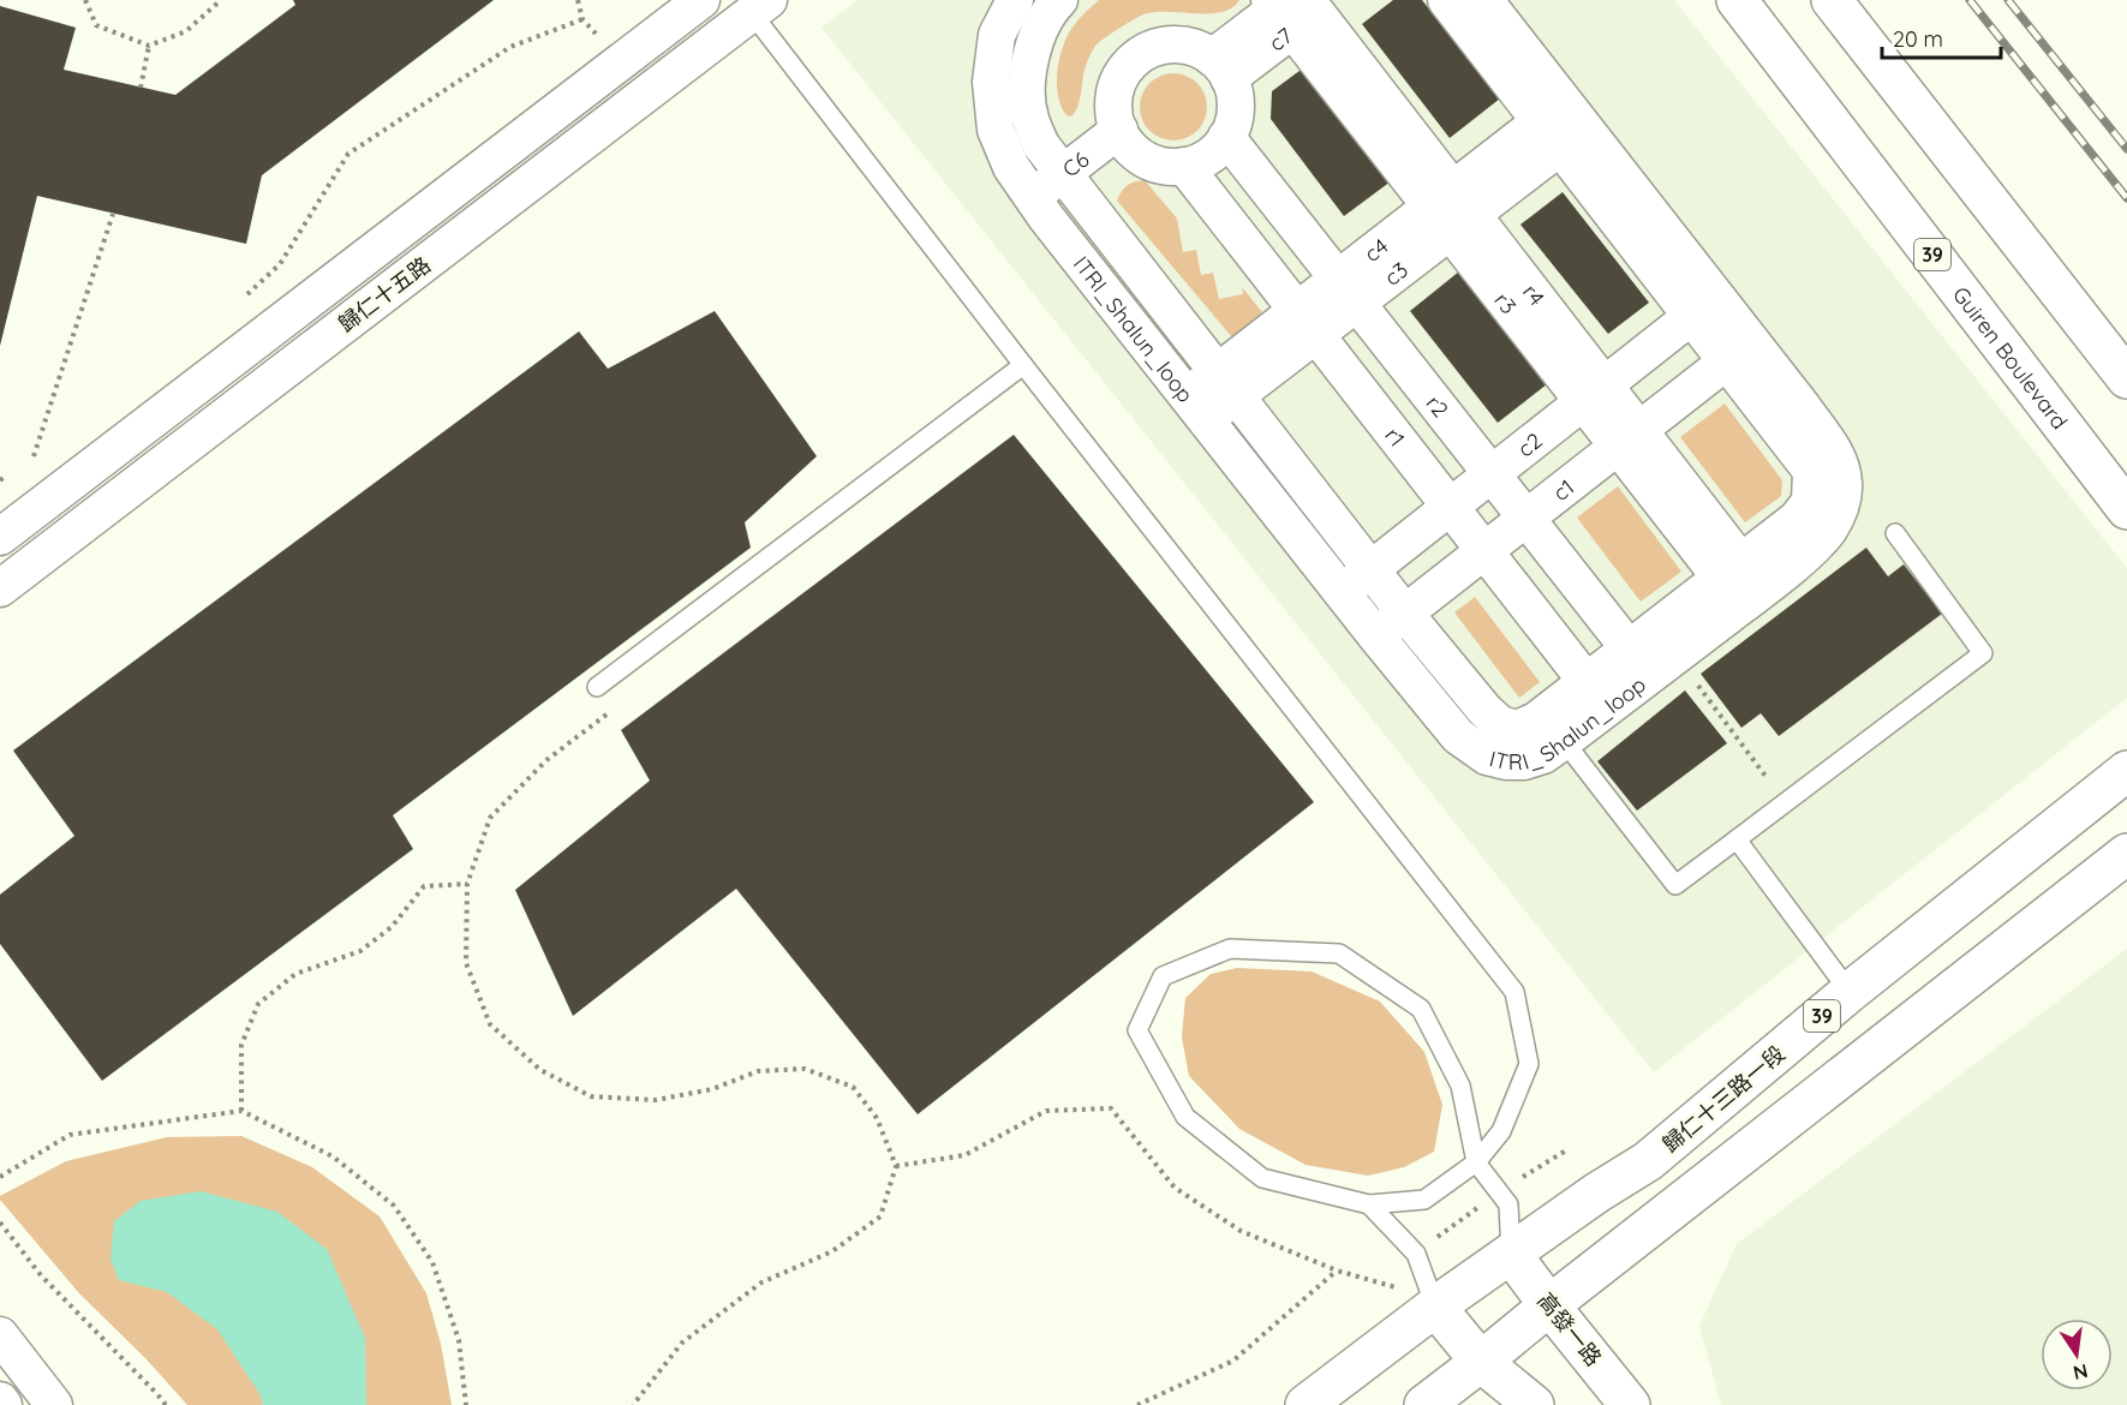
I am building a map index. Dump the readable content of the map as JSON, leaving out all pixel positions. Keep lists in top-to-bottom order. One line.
{"streets":{"main road":["39","Guiren Boulevard","歸仁十三路一段","高發一路"],"street":["c7","c3","歸仁十五路","r3","ITRI_Shalun_loop","r2","r1","c2","c1"]},"crossings":[["c7","r3"],["c7","r2"],["c7","r1"],["c3","r3"],["c3","ITRI_Shalun_loop"],["c3","r2"],["r3","ITRI_Shalun_loop"],["r3","c2"],["r3","c1"],["ITRI_Shalun_loop","r2"],["ITRI_Shalun_loop","r1"],["ITRI_Shalun_loop","c2"],["ITRI_Shalun_loop","c1"],["r2","r1"],["r2","c2"],["r2","c1"],["r1","c2"],["r1","c1"],["歸仁十三路一段","高發一路"]],"scale_bar":"20 m","north":"bottom"}
